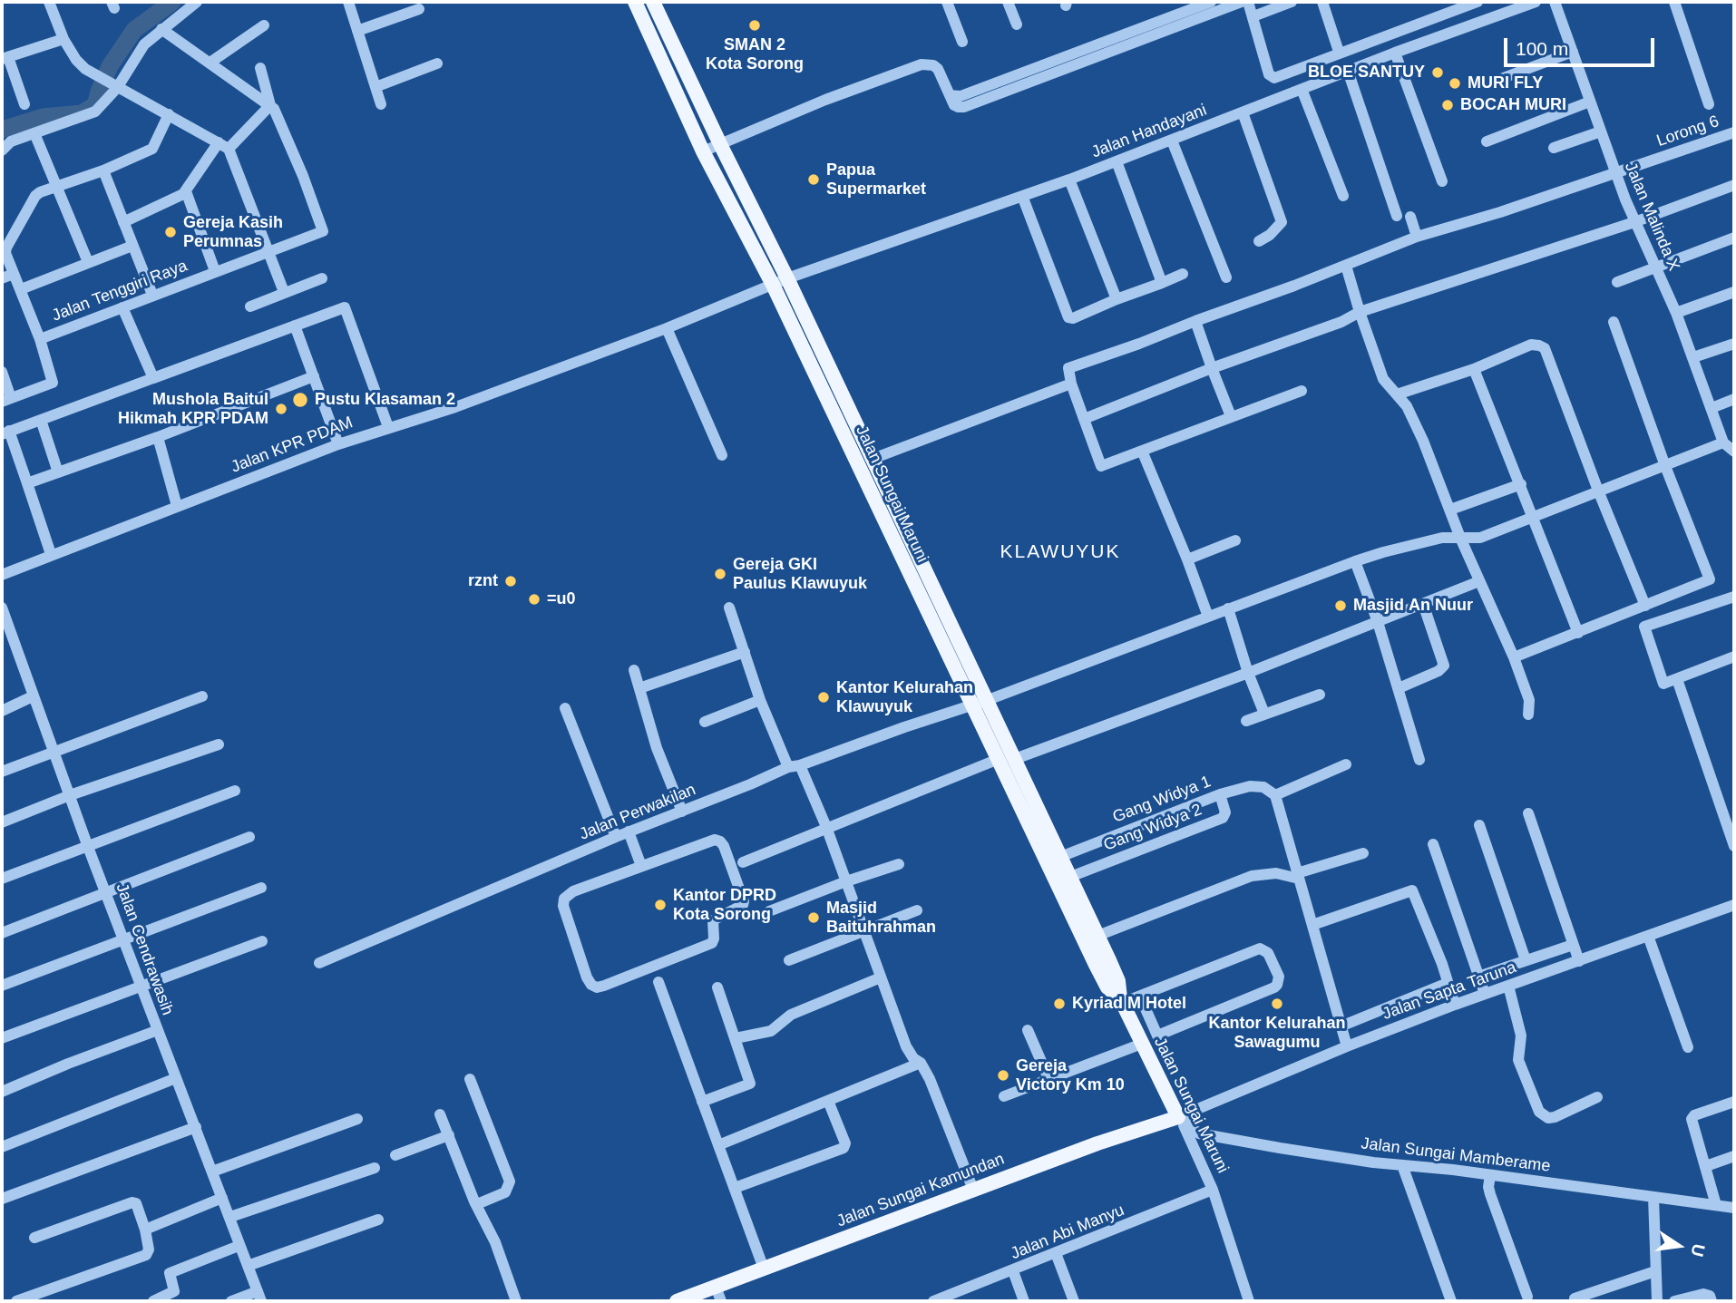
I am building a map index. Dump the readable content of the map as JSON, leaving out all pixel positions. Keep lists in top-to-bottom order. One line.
{"streets":{"main road":["Jalan Sungai Maruni","Jalan Sungai Kamundan"],"street":["Jalan Handayani","Lorong 6","Jalan Malinda X","Jalan Tenggiri Raya","Jalan KPR PDAM","Gang Widya 1","Jalan Perwakilan","Gang Widya 2","Jalan Cendrawasih","Jalan Sapta Taruna","Jalan Sungai Mamberame","Jalan Abi Manyu"]},"crossings":[["Jalan Handayani","Jalan KPR PDAM"],["Jalan Handayani","Jalan Sungai Maruni"],["Lorong 6","Jalan Malinda X"],["Jalan Malinda X","Jalan Perwakilan"],["Jalan KPR PDAM","Jalan Sungai Maruni"],["Jalan Sungai Maruni","Gang Widya 1"],["Jalan Sungai Maruni","Jalan Perwakilan"],["Jalan Sungai Maruni","Gang Widya 2"],["Jalan Sungai Maruni","Jalan Sapta Taruna"],["Jalan Sungai Maruni","Jalan Sungai Mamberame"],["Jalan Sungai Maruni","Jalan Sungai Kamundan"],["Jalan Sungai Maruni","Jalan Abi Manyu"],["Gang Widya 1","Gang Widya 2"],["Jalan Sapta Taruna","Jalan Sungai Mamberame"],["Jalan Sapta Taruna","Jalan Sungai Kamundan"],["Jalan Sungai Mamberame","Jalan Sungai Kamundan"]],"districts":["KLAWUYUK"],"places":["SMAN 2 Kota Sorong","BLOE SANTUY","MURI FLY","BOCAH MURI","Papua Supermarket","Gereja Kasih Perumnas","Pustu Klasaman 2","Mushola Baitul Hikmah KPR PDAM","Gereja GKI Paulus Klawuyuk","rznt","=u0","Masjid An Nuur","Kantor Kelurahan Klawuyuk","Kantor DPRD Kota Sorong","Masjid Baituhrahman","Kyriad M Hotel","Kantor Kelurahan Sawagumu","Gereja Victory Km 10"],"scale_bar":"100 m","north":"right"}
